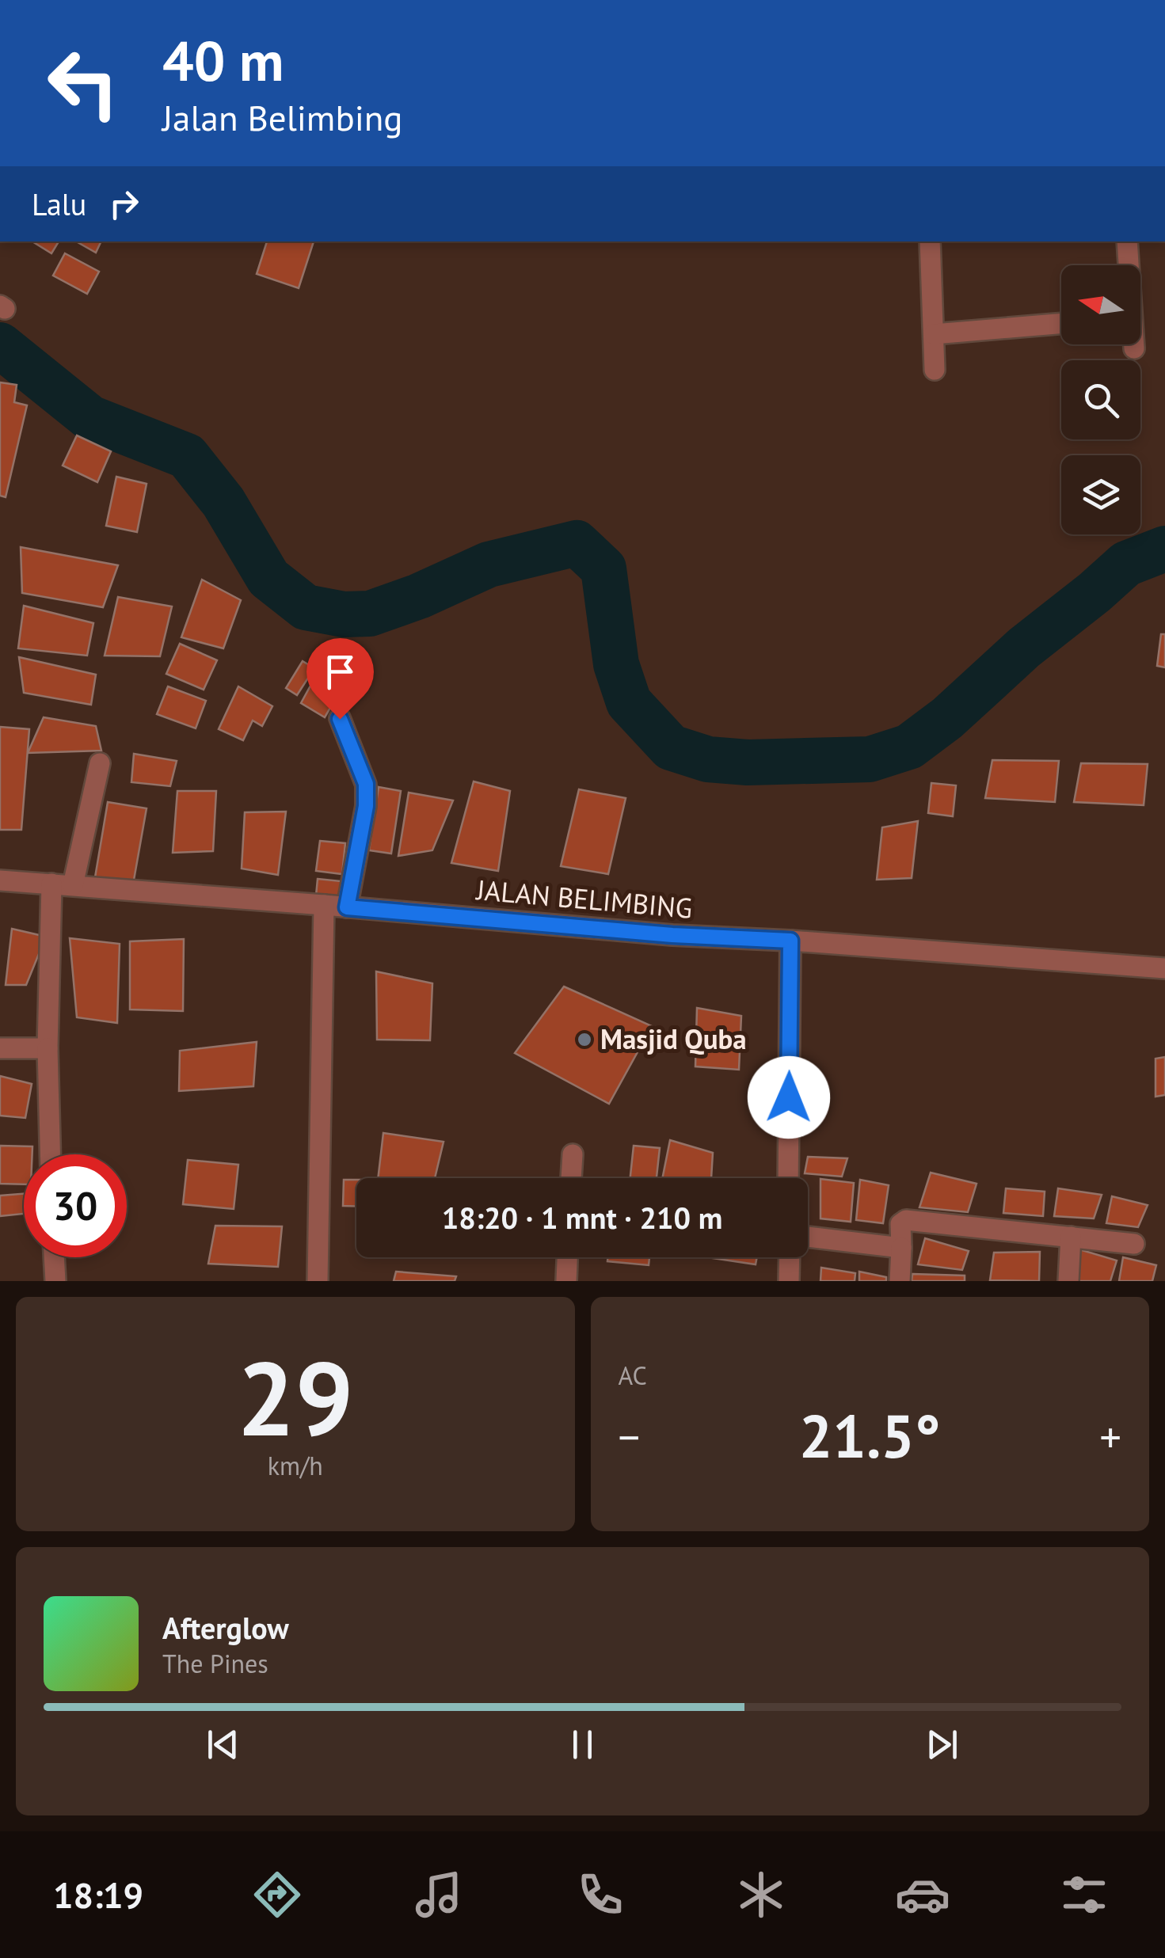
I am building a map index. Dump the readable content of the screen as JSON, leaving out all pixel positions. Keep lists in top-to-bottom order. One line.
{"streets":{"street":["JALAN BELIMBING"]},"places":["Masjid Quba"],"north":"left","page":{"turn":["40 m","Jalan Belimbing"],"then":"Lalu","limit":"30","trip":"18:20 · 1 mnt · 210 m","tile":[["29","km/h"],"AC"],"heat":["−","21.5°","+"],"song":["Afterglow","The Pines"],"tabs":"18:19"}}
